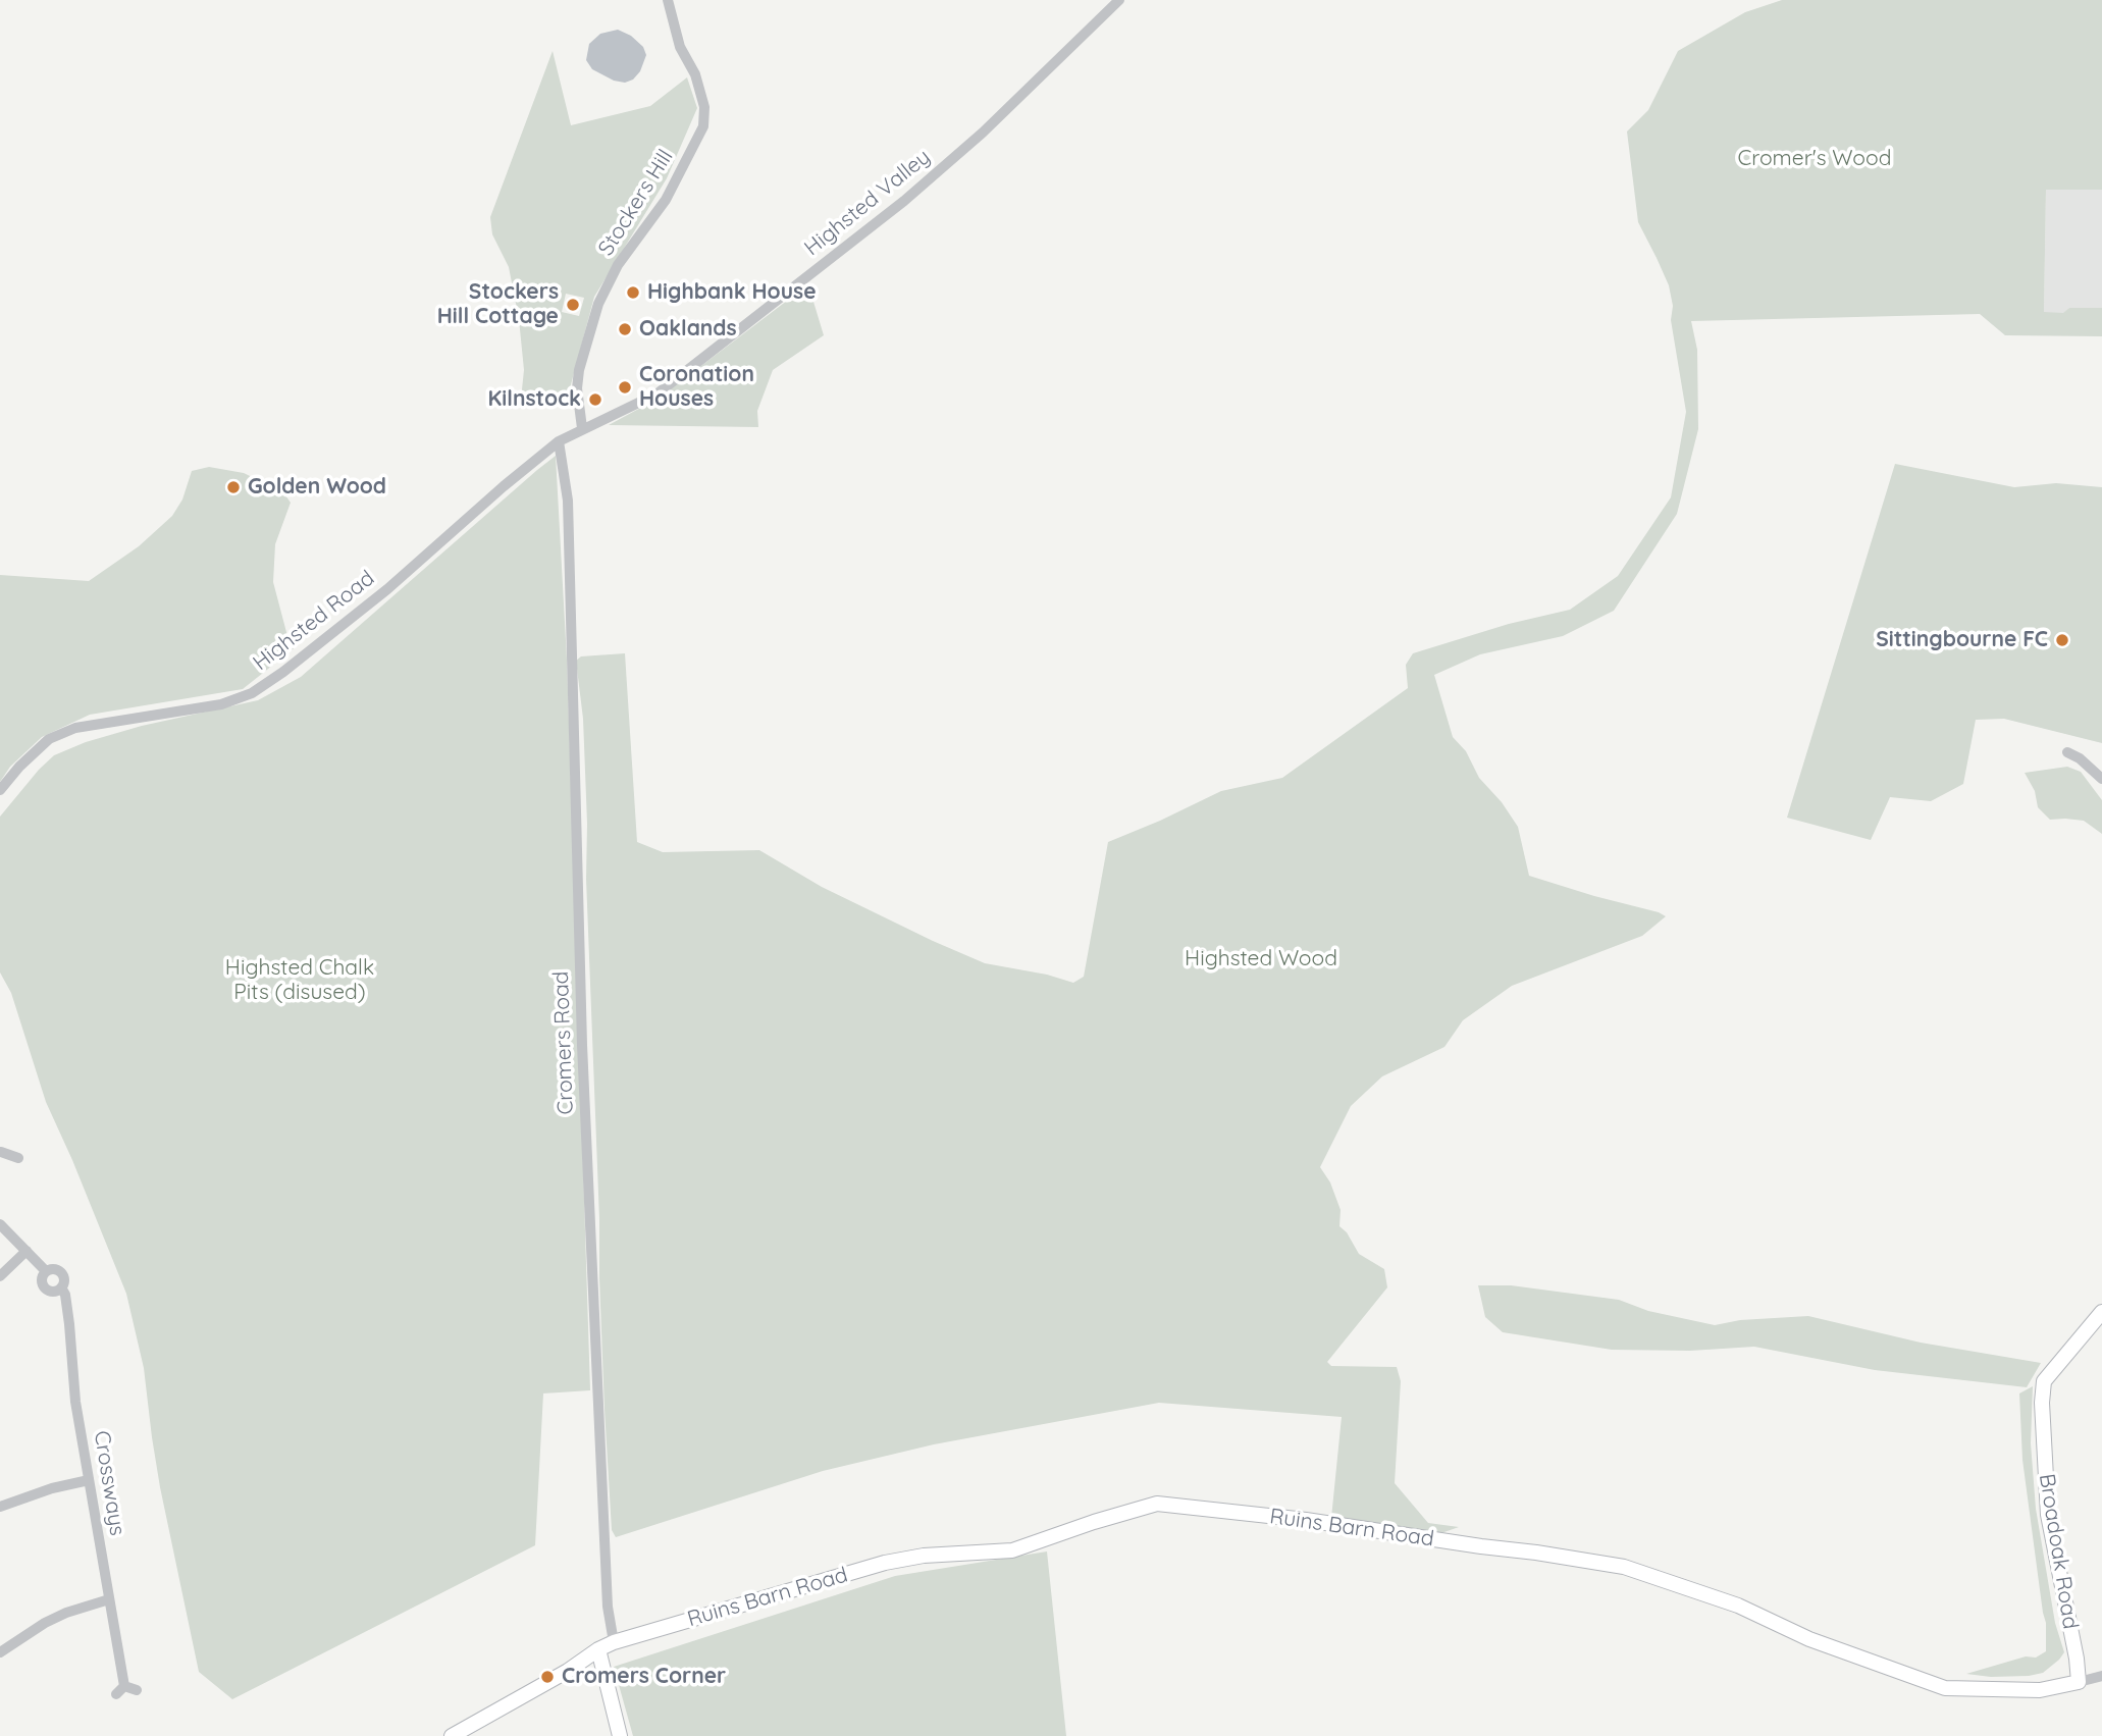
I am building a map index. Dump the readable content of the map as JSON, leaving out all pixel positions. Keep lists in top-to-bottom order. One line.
{"streets":{"street":["Stockers Hill","Highsted Valley","Highsted Road","Cromers Road","Crossways","Ruins Barn Road","Broadoak Road"]},"crossings":[["Stockers Hill","Highsted Valley"],["Stockers Hill","Highsted Road"],["Highsted Valley","Highsted Road"],["Highsted Road","Cromers Road"],["Cromers Road","Ruins Barn Road"],["Ruins Barn Road","Broadoak Road"]],"parks":["Cromer's Wood","Highsted Wood","Highsted Chalk Pits (disused)"],"places":["Highbank House","Stockers Hill Cottage","Oaklands","Coronation Houses","Kilnstock","Golden Wood","Sittingbourne FC","Cromers Corner"]}
